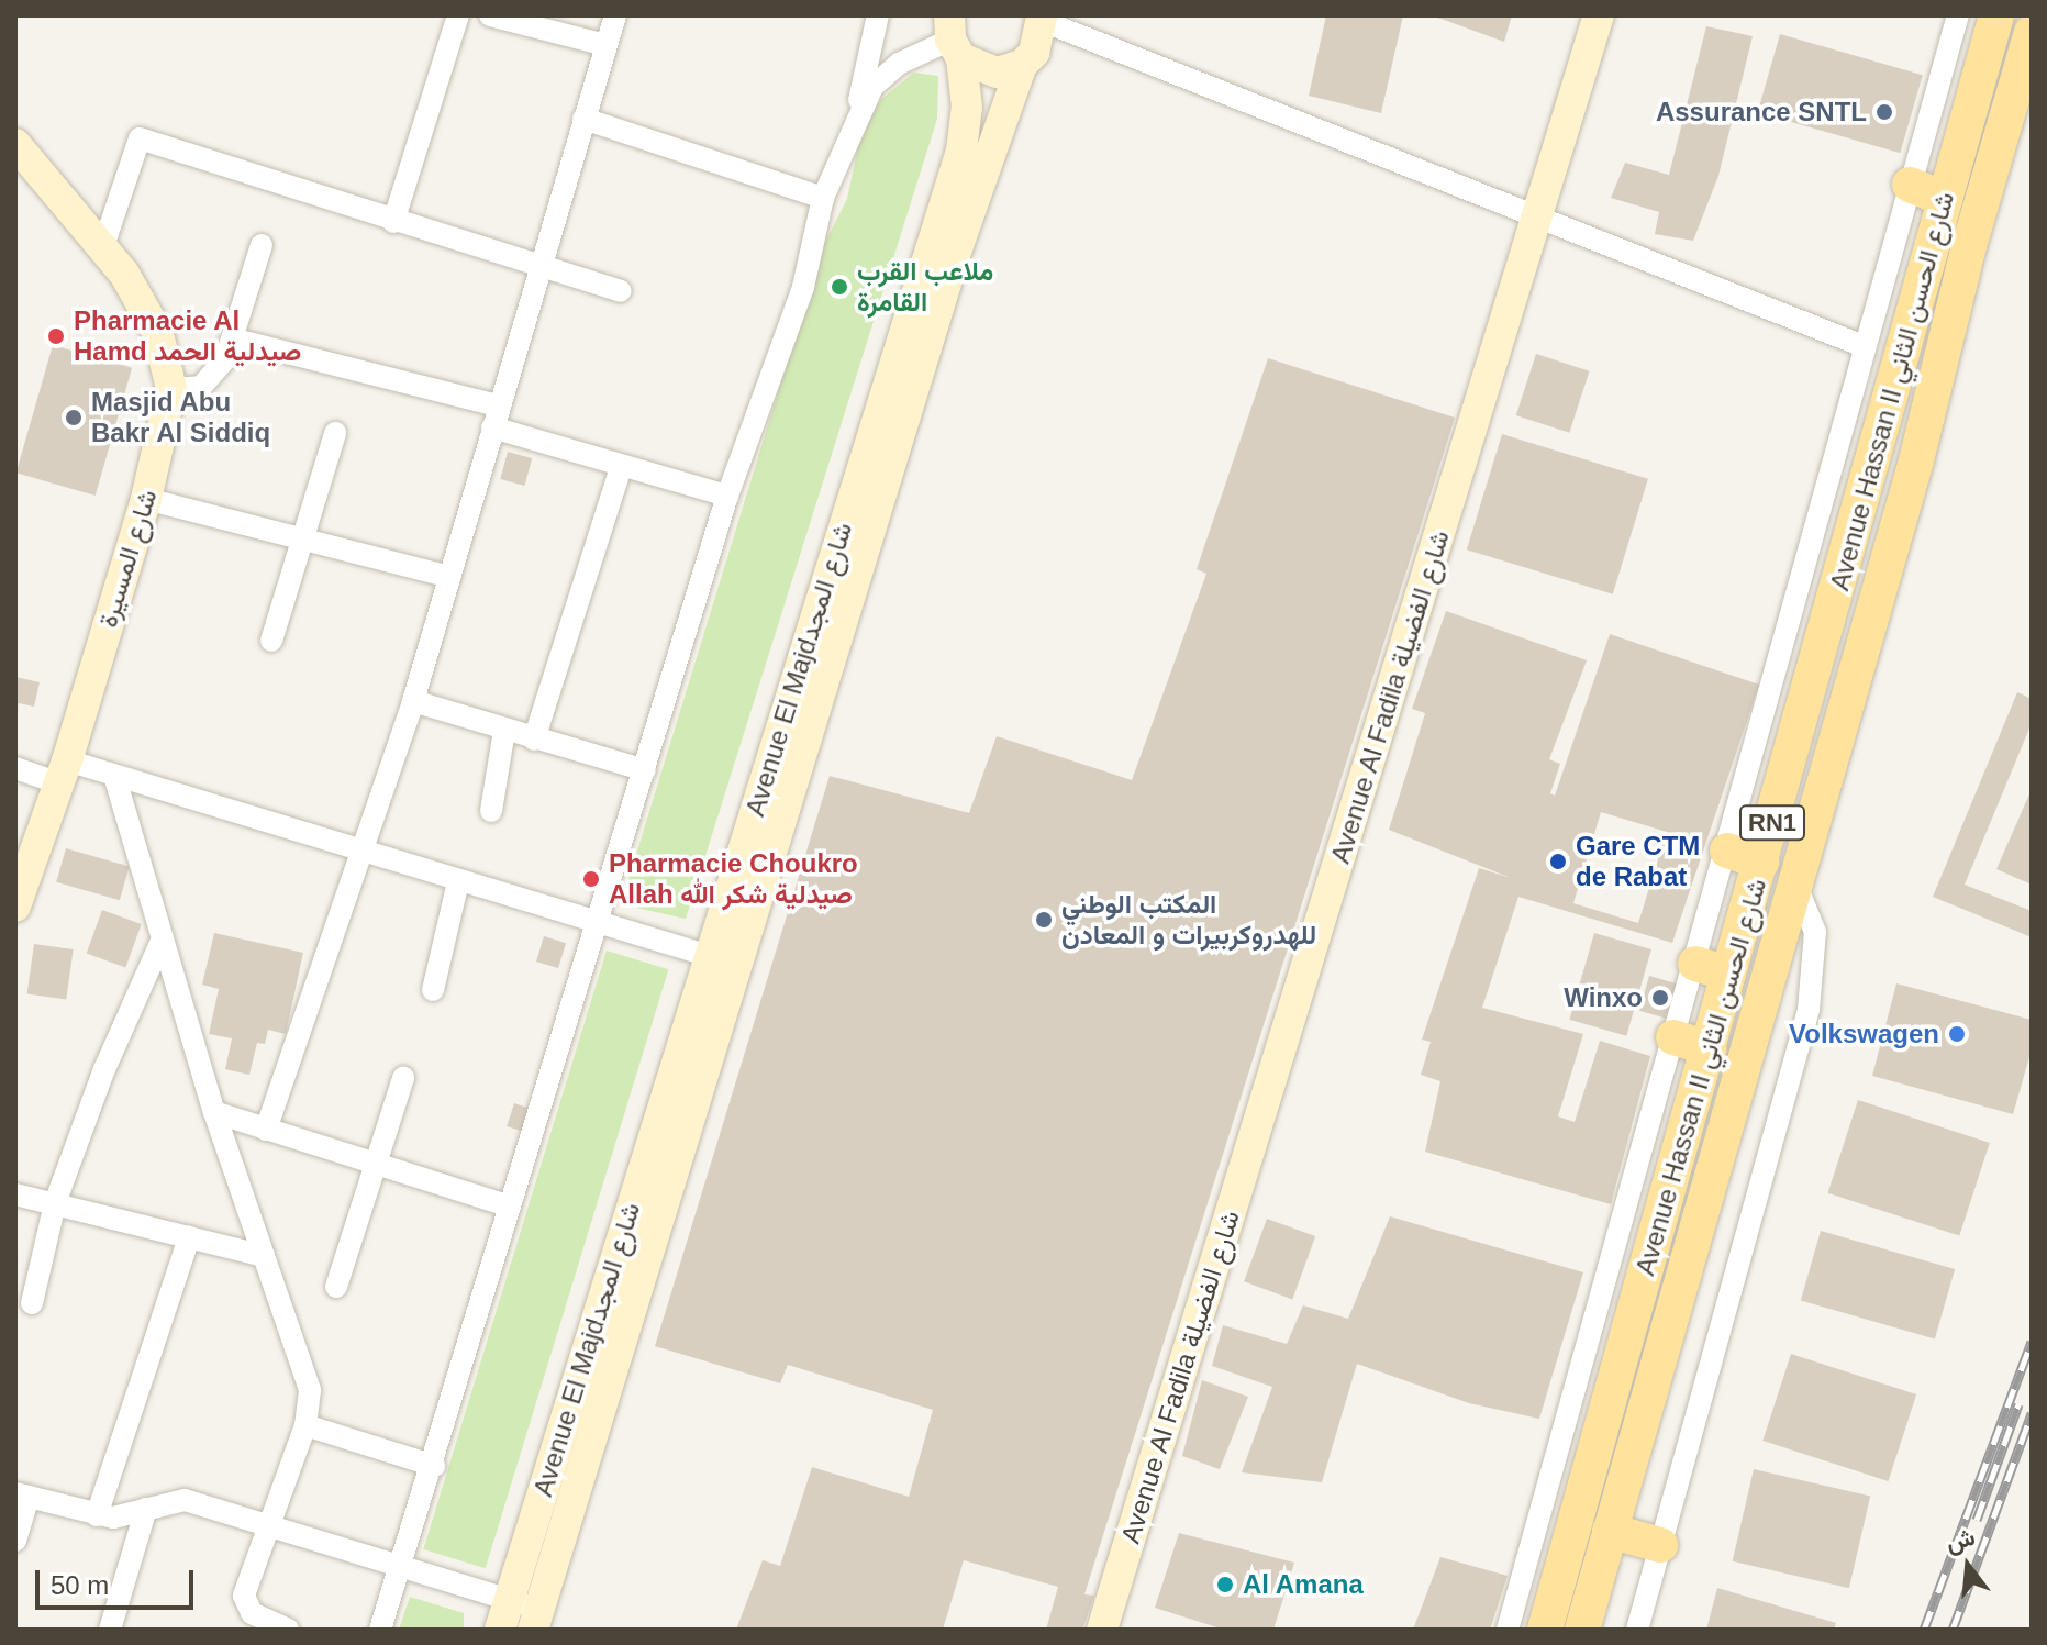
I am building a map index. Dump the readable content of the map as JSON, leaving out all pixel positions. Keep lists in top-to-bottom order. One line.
{"streets":{"main road":["Avenue Hassan II شارع الحسن الثاني","شارع المسيرة","Avenue El Majdشارع المجد","Avenue Al Fadila شارع الفضيلة","RN1"]},"places":["Assurance SNTL","ملاعب القرب القامرة","Pharmacie Al Hamd صيدلية الحمد","Masjid Abu Bakr Al Siddiq","Gare CTM de Rabat","Pharmacie Choukro Allah صيدلية شكر الله","المكتب الوطني للهدروكربيرات و المعادن","Winxo","Volkswagen","Al Amana"],"scale_bar":"50 m","north":"top"}
